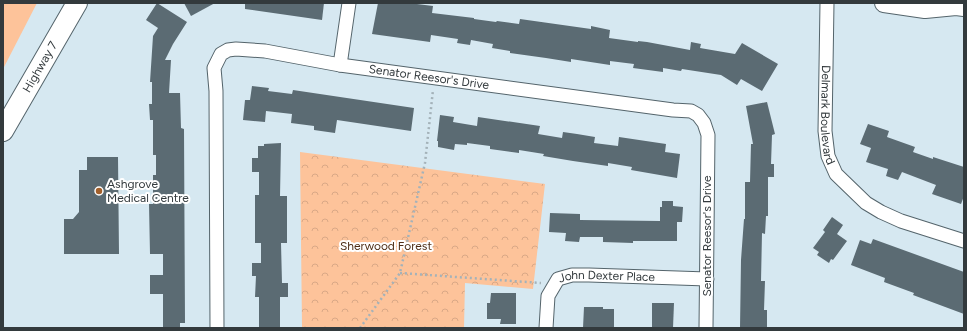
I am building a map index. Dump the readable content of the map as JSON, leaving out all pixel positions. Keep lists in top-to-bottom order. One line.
{"streets":{"main road":["Highway 7"],"street":["Senator Reesor's Drive","Delmark Boulevard","John Dexter Place"]},"crossings":[["Senator Reesor's Drive","John Dexter Place"]],"parks":["Sherwood Forest"],"places":["Ashgrove Medical Centre"]}
